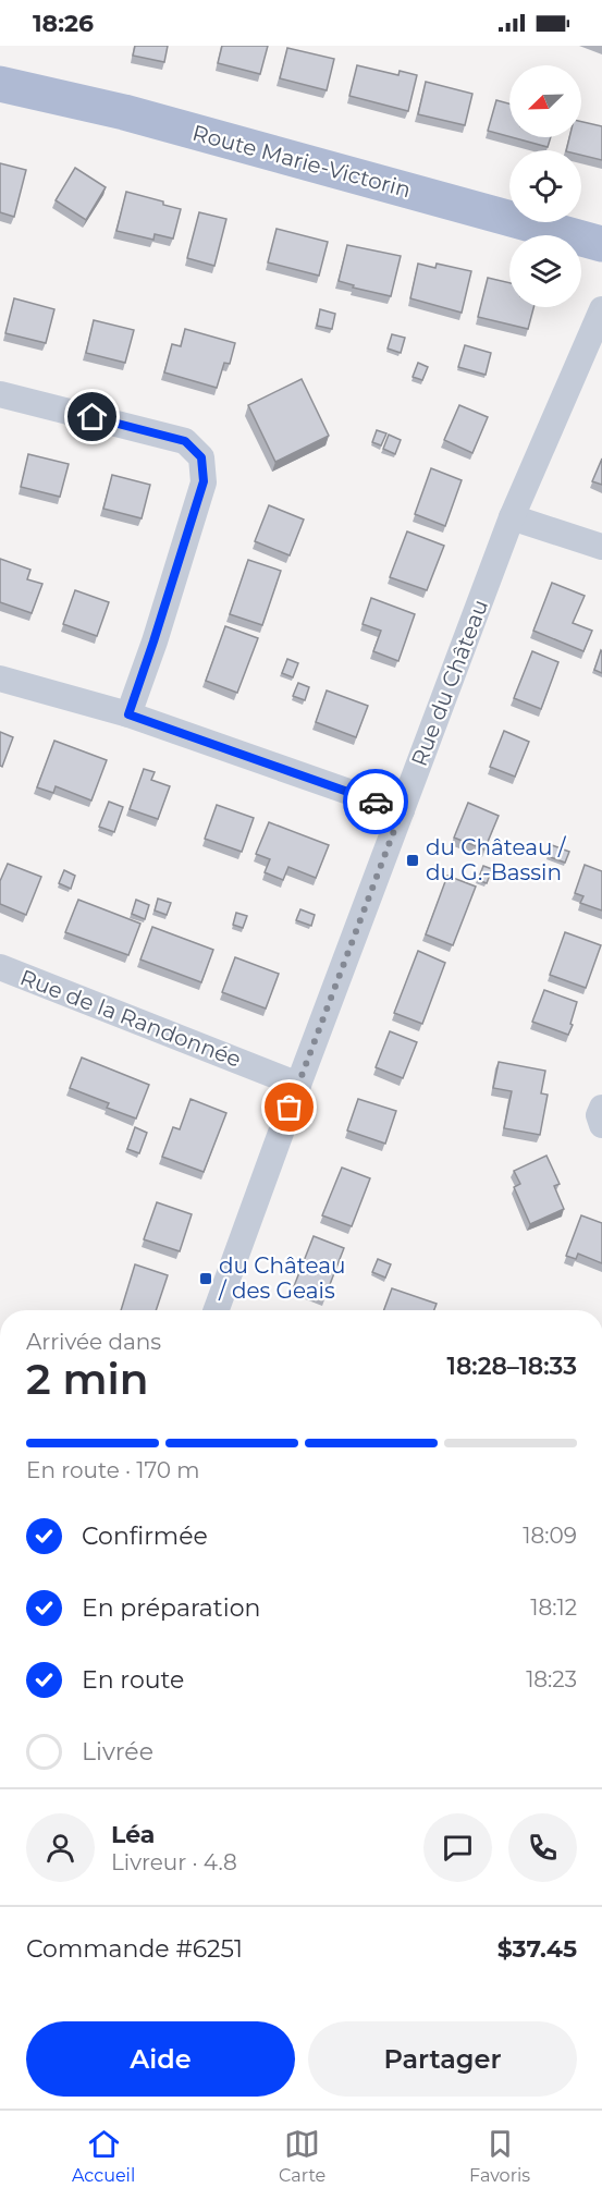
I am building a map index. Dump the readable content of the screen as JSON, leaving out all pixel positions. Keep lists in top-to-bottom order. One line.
{"streets":{"main road":["Route Marie-Victorin"],"street":["Rue du Château","Rue de la Randonnée"]},"crossings":[["Rue du Château","Rue de la Randonnée"]],"places":{"transit":["du Château / du G.-Bassin","du Château / des Geais"]},"north":"bottom left","page":{"status":"18:26","heading":["2 min","Arrivée dans","18:28–18:33"],"panel":["Léa","Livreur · 4.8","Commande #6251","$37.45"],"bar":"En route · 170 m","list":[["Confirmée","18:09"],["En préparation","18:12"],["En route","18:23"],"Livrée"],"buttons":["Aide","Partager"],"tabs":["Accueil","Carte","Favoris"]}}
